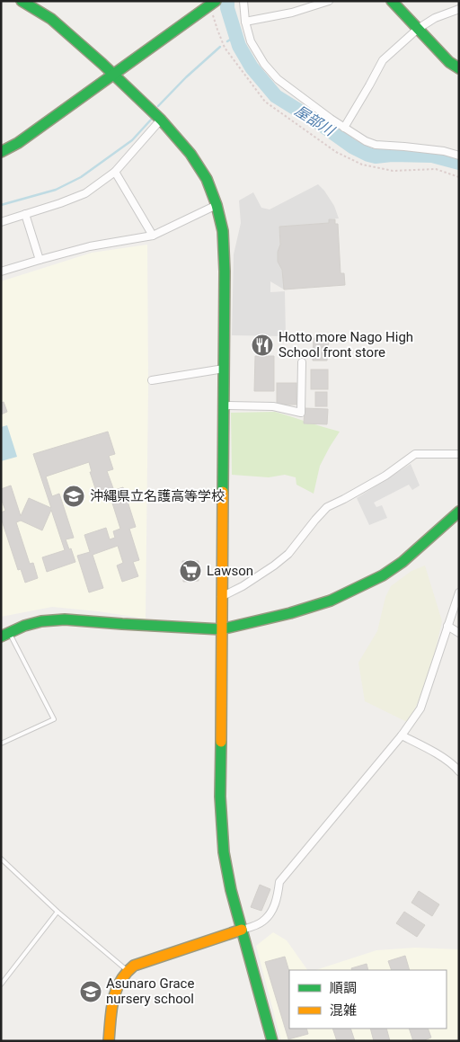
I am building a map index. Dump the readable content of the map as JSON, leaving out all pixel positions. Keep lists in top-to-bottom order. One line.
{"water":["屋部川"],"places":{"restaurant":["Hotto more Nago High School front store"],"school or university":["沖縄県立名護高等学校","Asunaro Grace nursery school"],"supermarket":["Lawson"]},"legend":["順調","混雑"]}
